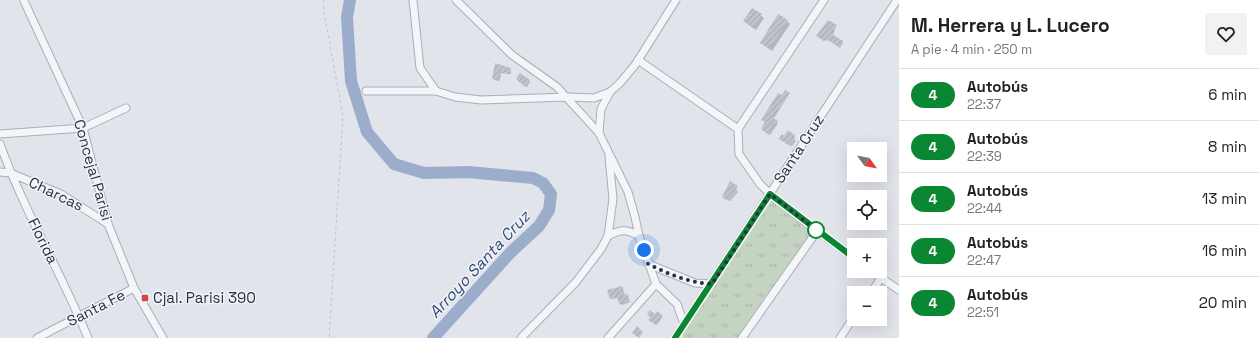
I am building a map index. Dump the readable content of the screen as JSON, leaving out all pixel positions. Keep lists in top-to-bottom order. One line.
{"streets":{"street":["Santa Cruz","Concejal Parisi","Charcas","Florida","Santa Fe"]},"crossings":[["Concejal Parisi","Charcas"],["Concejal Parisi","Santa Fe"],["Charcas","Florida"],["Florida","Santa Fe"]],"water":["Arroyo Santa Cruz"],"places":{"transit":["Cjal. Parisi 390"]},"lines":["bus line 4"],"north":"bottom right","page":{"heading":["M. Herrera y L. Lucero","A pie · 4 min · 250 m"],"list":[{"mark":"4","name":"Autobús","note":"22:37","value":"6 min"},{"mark":"4","name":"Autobús","note":"22:39","value":"8 min"},{"mark":"4","name":"Autobús","note":"22:44","value":"13 min"},{"mark":"4","name":"Autobús","note":"22:47","value":"16 min"},{"mark":"4","name":"Autobús","note":"22:51","value":"20 min"}],"map_buttons":["+","−"]}}
